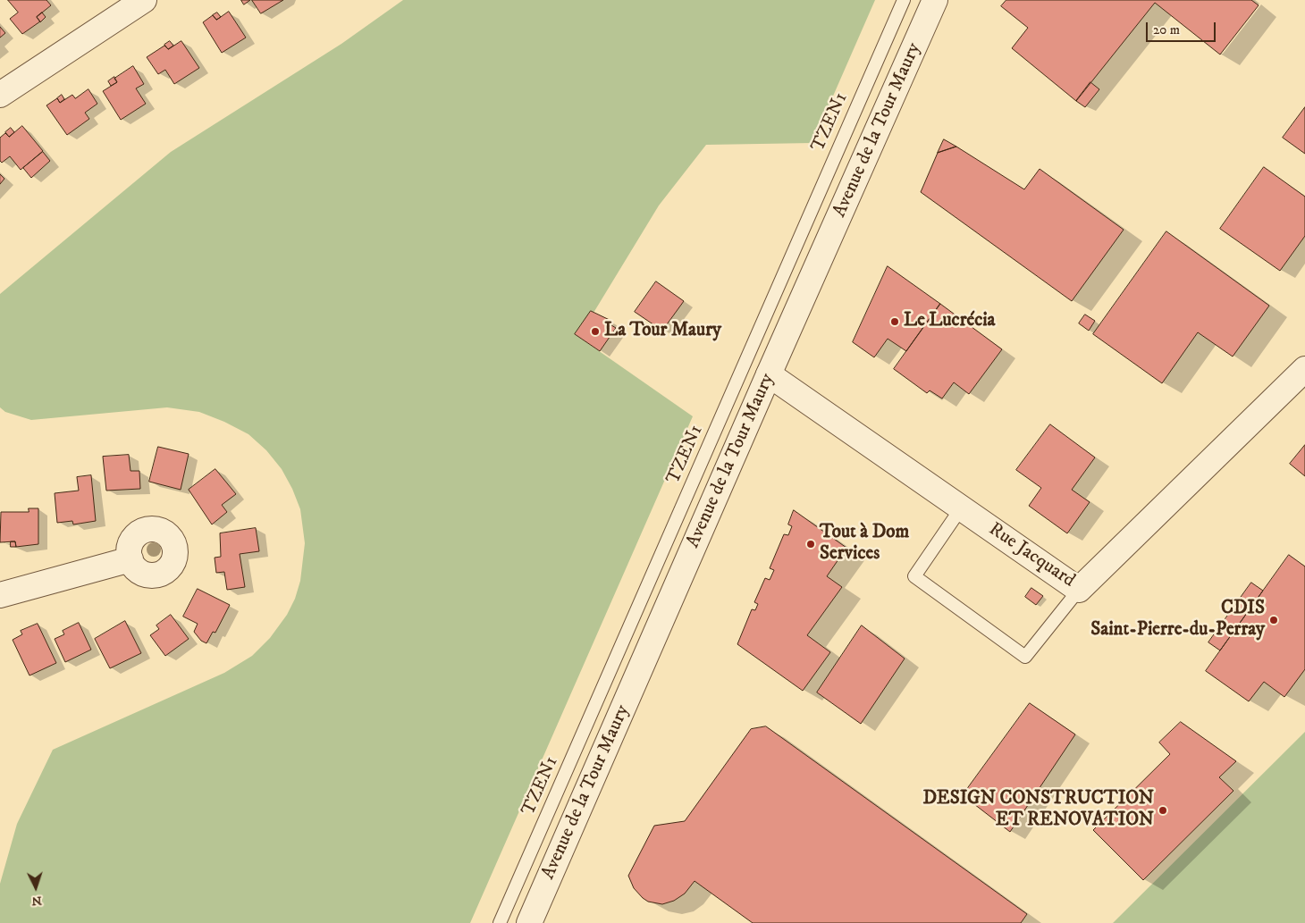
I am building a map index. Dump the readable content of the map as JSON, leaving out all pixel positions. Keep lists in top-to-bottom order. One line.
{"streets":{"street":["Avenue de la Tour Maury","Rue Jacquard"],"lane":["TZEN1"]},"crossings":[["Avenue de la Tour Maury","Rue Jacquard"]],"places":["Le Lucrécia","La Tour Maury","Tout à Dom Services","CDIS Saint-Pierre-du-Perray","DESIGN CONSTRUCTION ET RENOVATION"],"scale_bar":"20 m","north":"bottom"}
